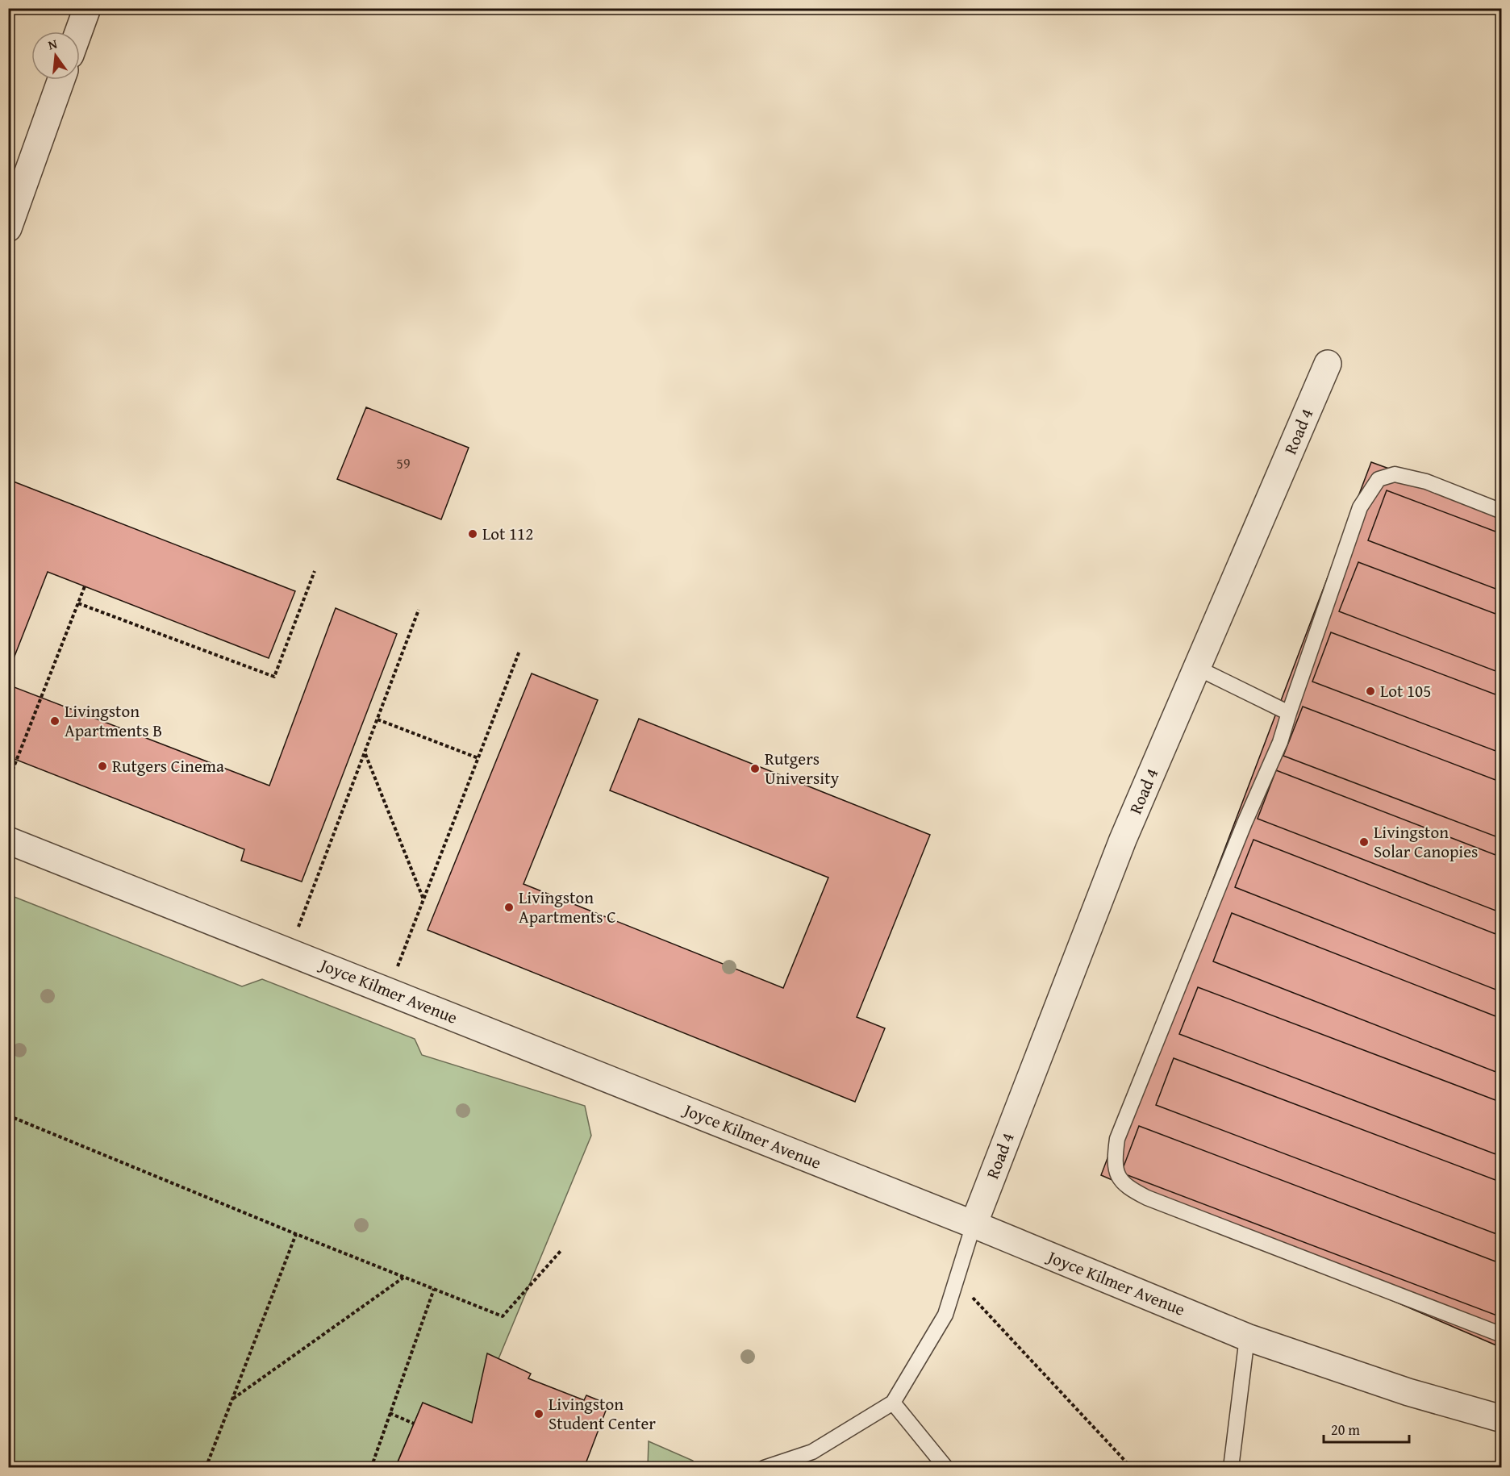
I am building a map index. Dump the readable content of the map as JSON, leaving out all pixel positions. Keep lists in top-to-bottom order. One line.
{"streets":{"street":["Road 4","Joyce Kilmer Avenue"]},"crossings":[["Road 4","Joyce Kilmer Avenue"]],"places":["Lot 112","Lot 105","Livingston Apartments B","Rutgers Cinema","Rutgers University","Livingston Solar Canopies","Livingston Apartments C","Livingston Student Center"],"house_numbers":["59"],"scale_bar":"20 m","north":"top"}
